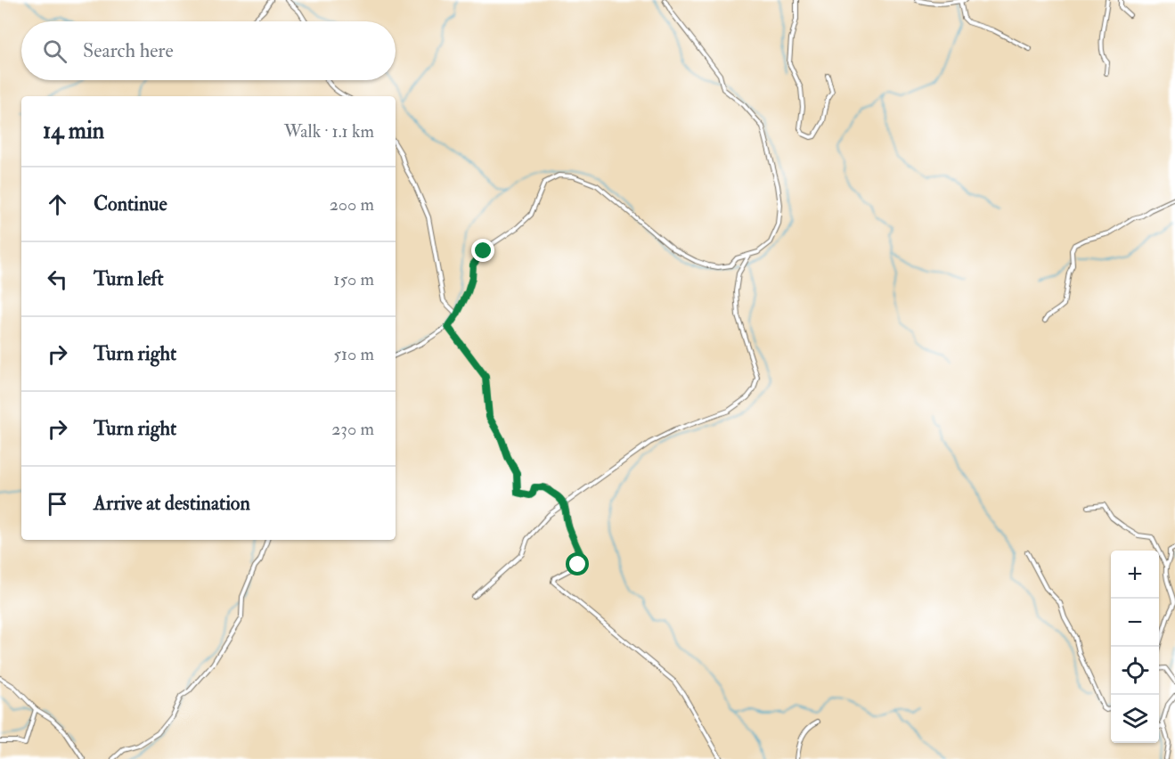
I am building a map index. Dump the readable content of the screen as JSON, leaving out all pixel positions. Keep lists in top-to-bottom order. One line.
{"page":{"search":"Search here","heading":["14 min","Walk · 1.1 km"],"list":[["Continue","200 m"],["Turn left","150 m"],["Turn right","510 m"],["Turn right","230 m"],"Arrive at destination"],"map_buttons":["+","−"]}}
